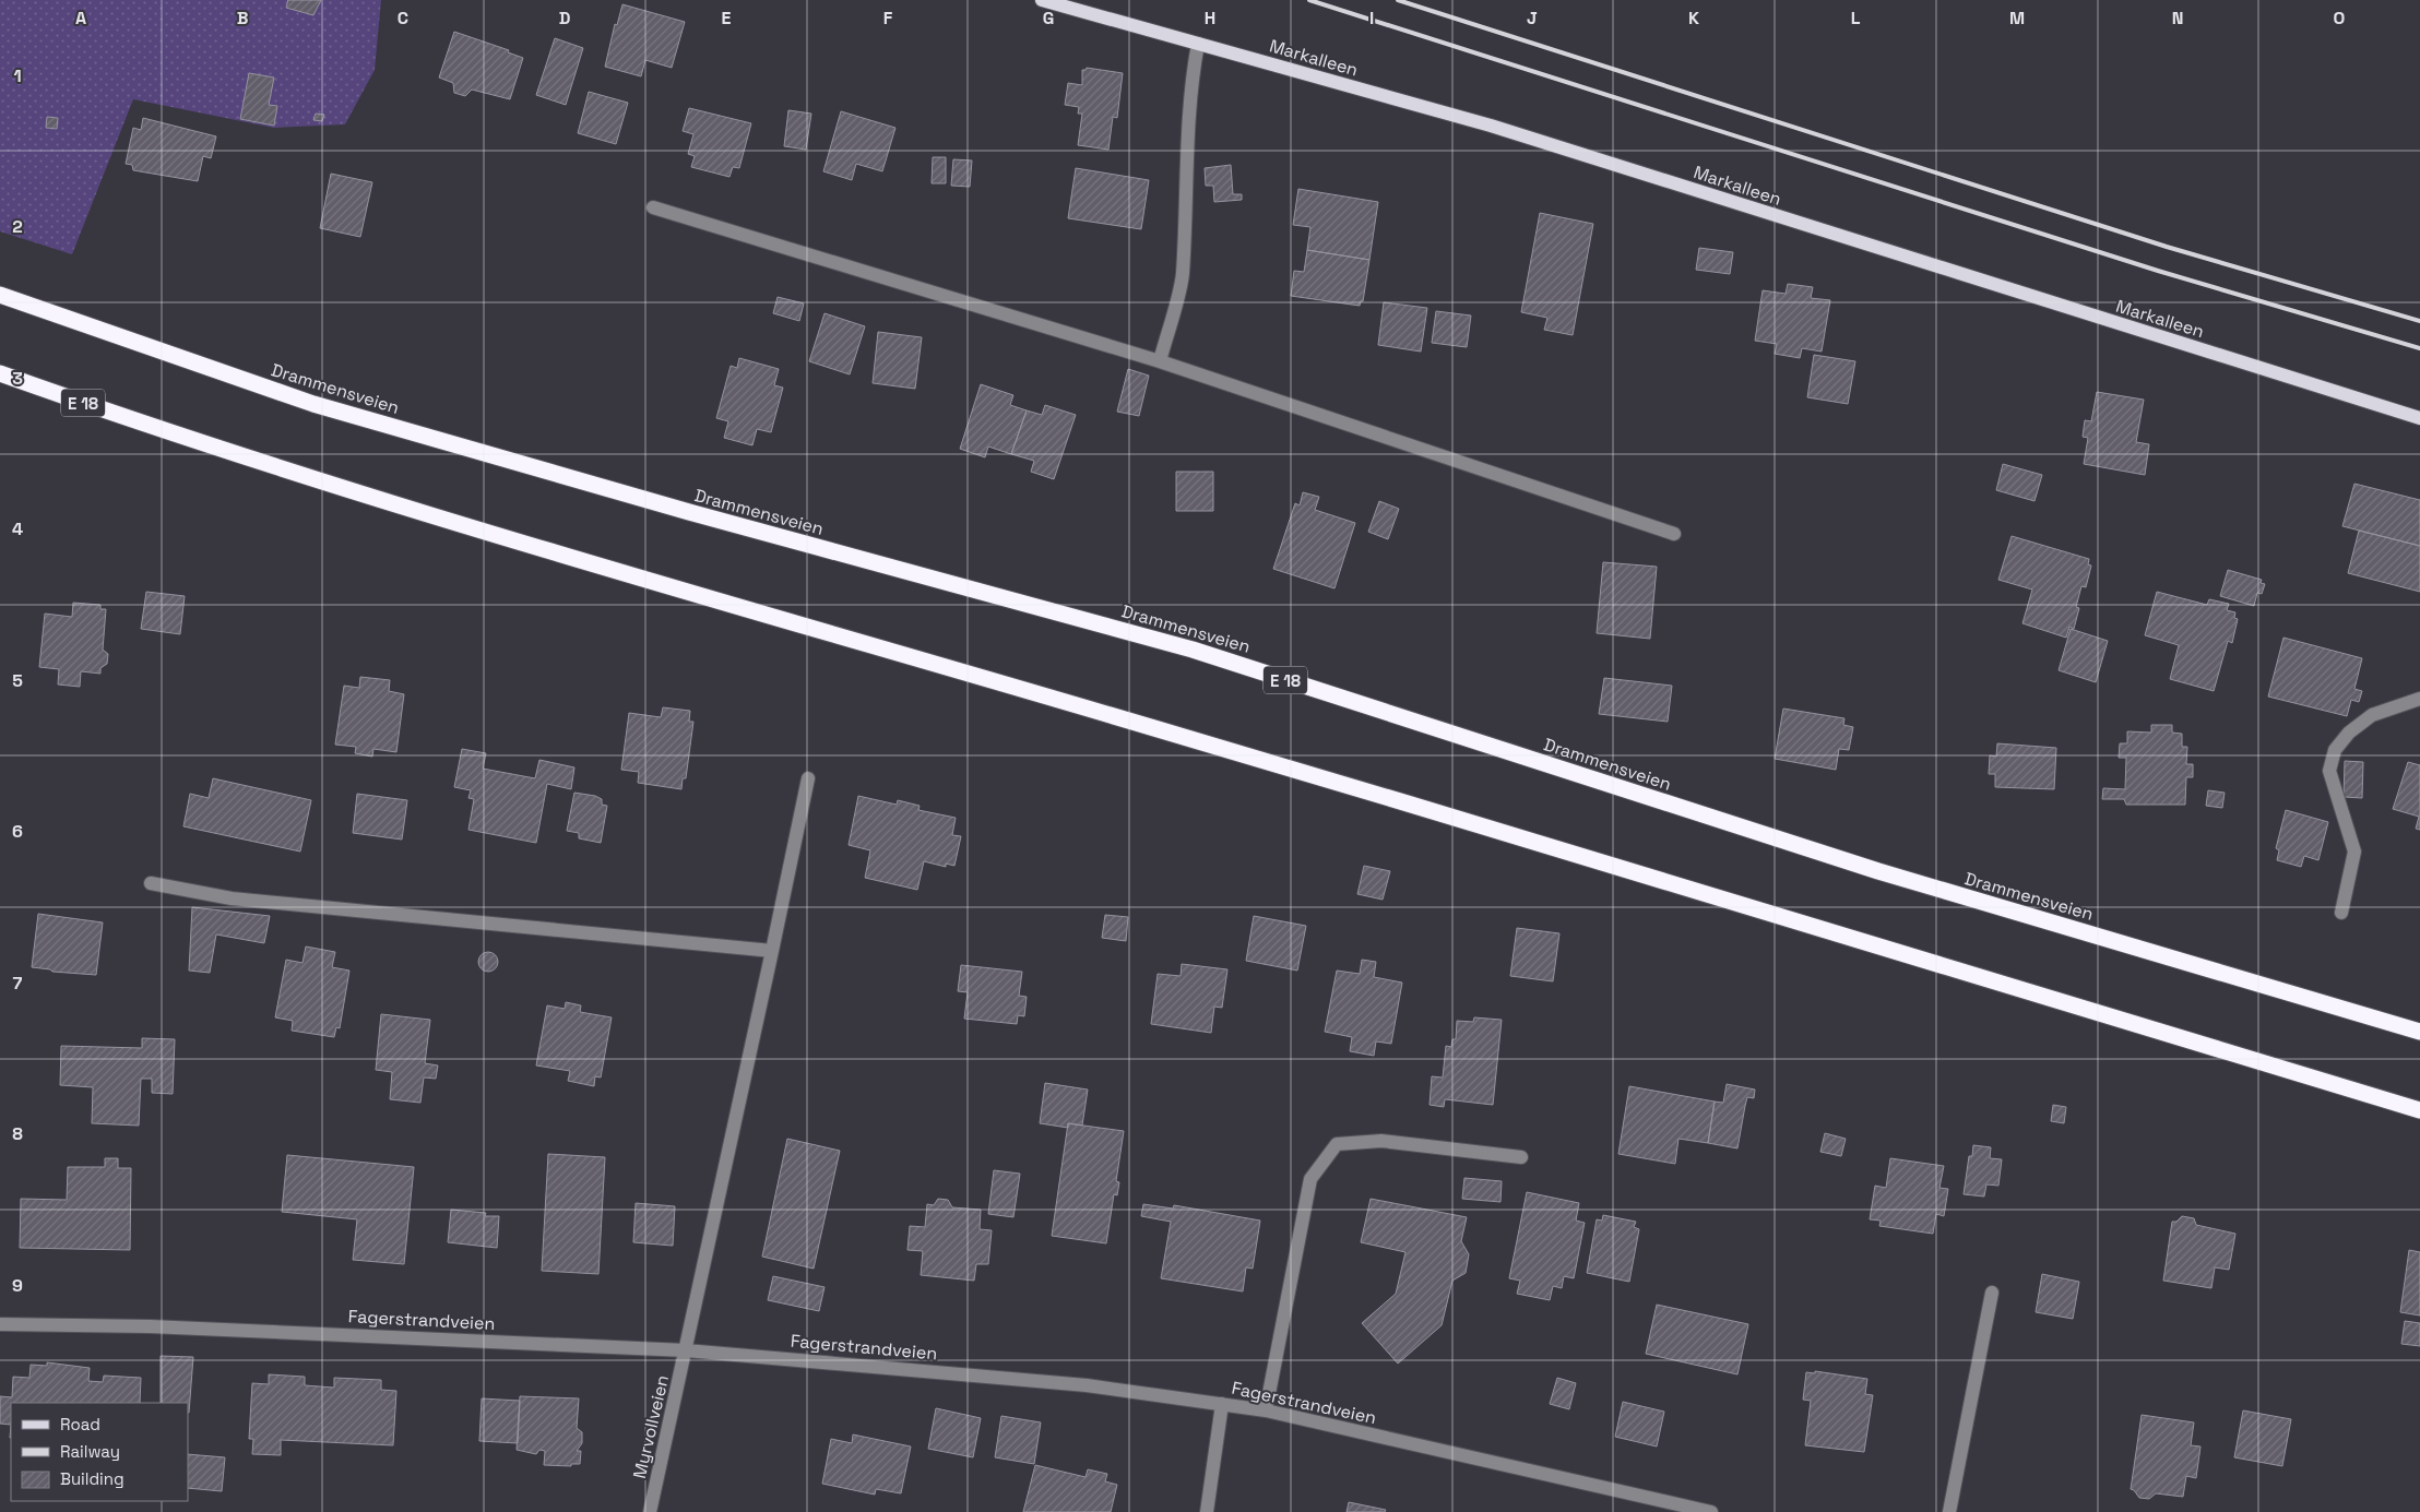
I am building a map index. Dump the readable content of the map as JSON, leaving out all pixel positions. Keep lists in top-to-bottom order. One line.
{"streets":{"highway":["Drammensveien","E 18"],"main road":["Markalleen"],"street":["Fagerstrandveien","Myrvollveien"]},"crossings":[["Fagerstrandveien","Myrvollveien"]],"legend":["Road","Railway","Building"],"grid":{"columns":["A","B","C","D","E","F","G","H","I","J","K","L","M","N","O"],"rows":["1","2","3","4","5","6","7","8","9"]}}
